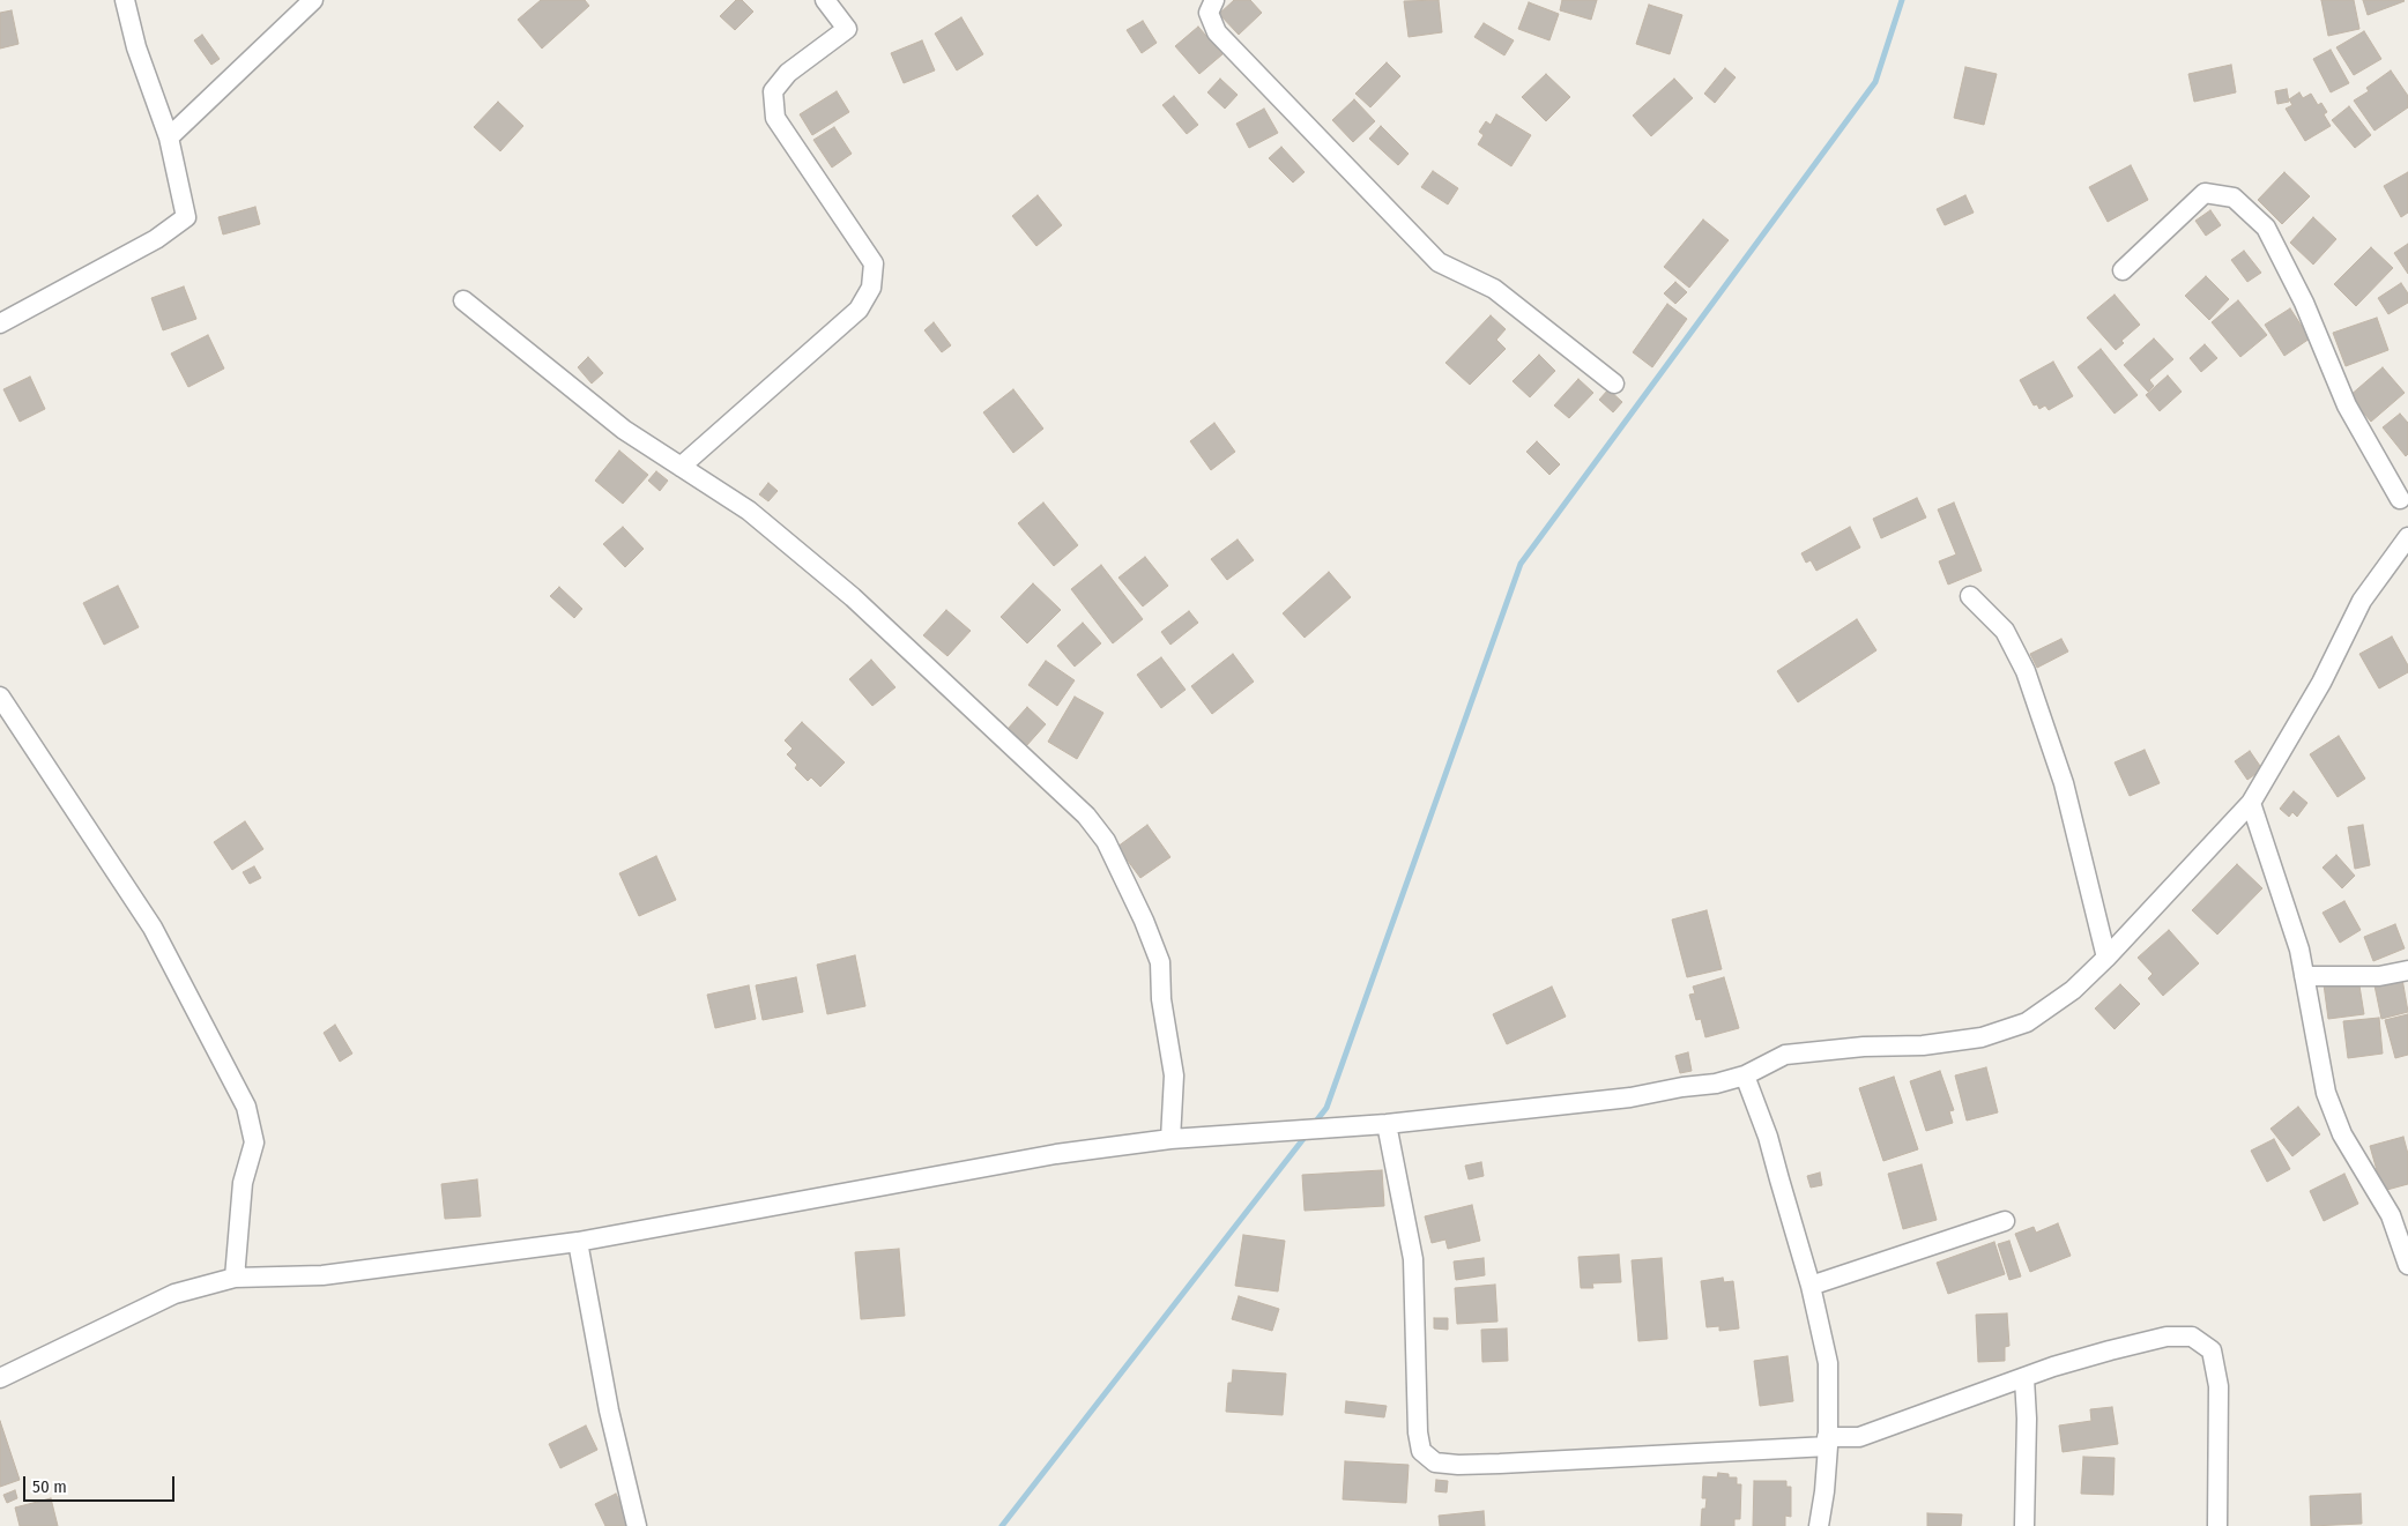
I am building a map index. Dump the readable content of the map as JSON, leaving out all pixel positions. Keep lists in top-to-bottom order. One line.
{"scale_bar":"50 m"}
